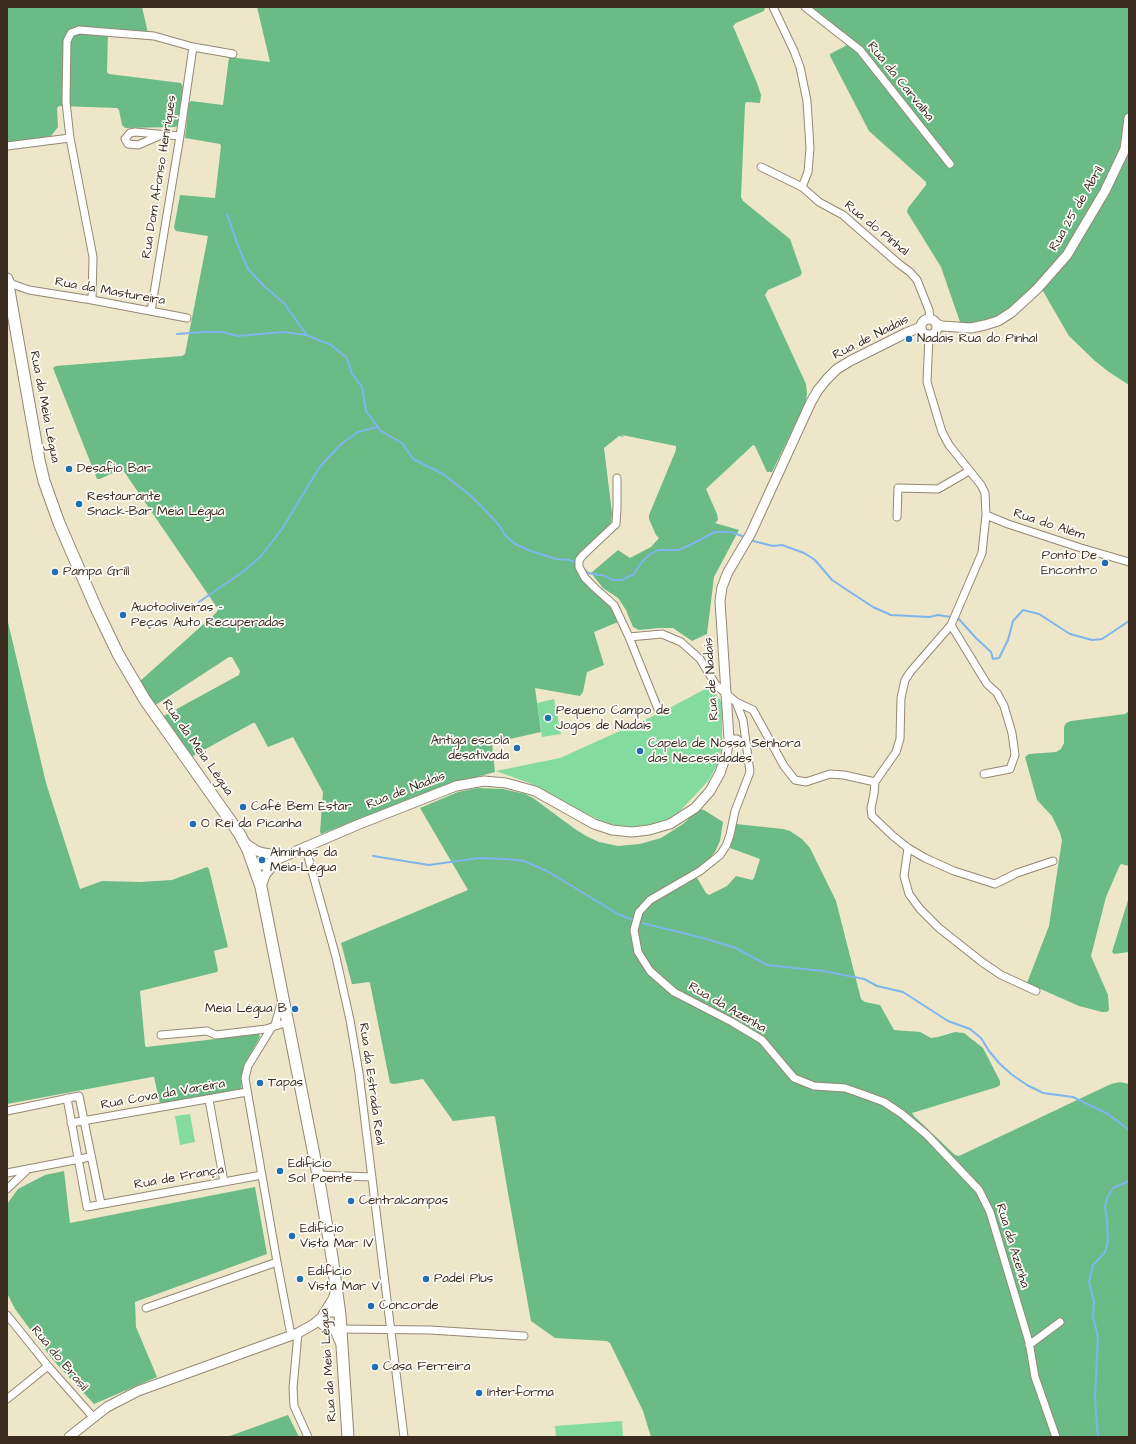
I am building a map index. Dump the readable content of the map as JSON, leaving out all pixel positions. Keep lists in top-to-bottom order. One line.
{"streets":{"main road":["Rua da Meia Légua"],"street":["Rua da Carvalha","Rua Dom Afonso Henriques","Rua 25 de Abril","Rua do Pinhal","Rua da Mastureira","Rua de Nadais","Rua do Além","Rua da Azenha","Rua da Estrada Real","Rua Cova da Vareira","Rua de França","Rua do Brasil"]},"crossings":[["Rua Dom Afonso Henriques","Rua da Mastureira"],["Rua 25 de Abril","Rua do Pinhal"],["Rua 25 de Abril","Rua de Nadais"],["Rua do Pinhal","Rua de Nadais"],["Rua da Mastureira","Rua da Meia Légua"],["Rua de Nadais","Rua da Meia Légua"],["Rua de Nadais","Rua da Estrada Real"]],"places":["Nadais Rua do Pinhal","Desafio Bar","Restaurante Snack-Bar Meia Légua","Ponto De Encontro","Pampa Grill","Auotooliveiras - Peças Auto Recuperadas","Pequeno Campo de Jogos de Nadais","Antiga escola desativada","Capela de Nossa Senhora das Necessidades","Café Bem Estar","O Rei da Picanha","Alminhas da Meia-Légua","Meia Légua B","Tapas","Edifício Sol Poente","Centralcampas","Edifício Vista Mar IV","Edifício Vista Mar V","Padel Plus","Concorde","Casa Ferreira","Interforma"]}
